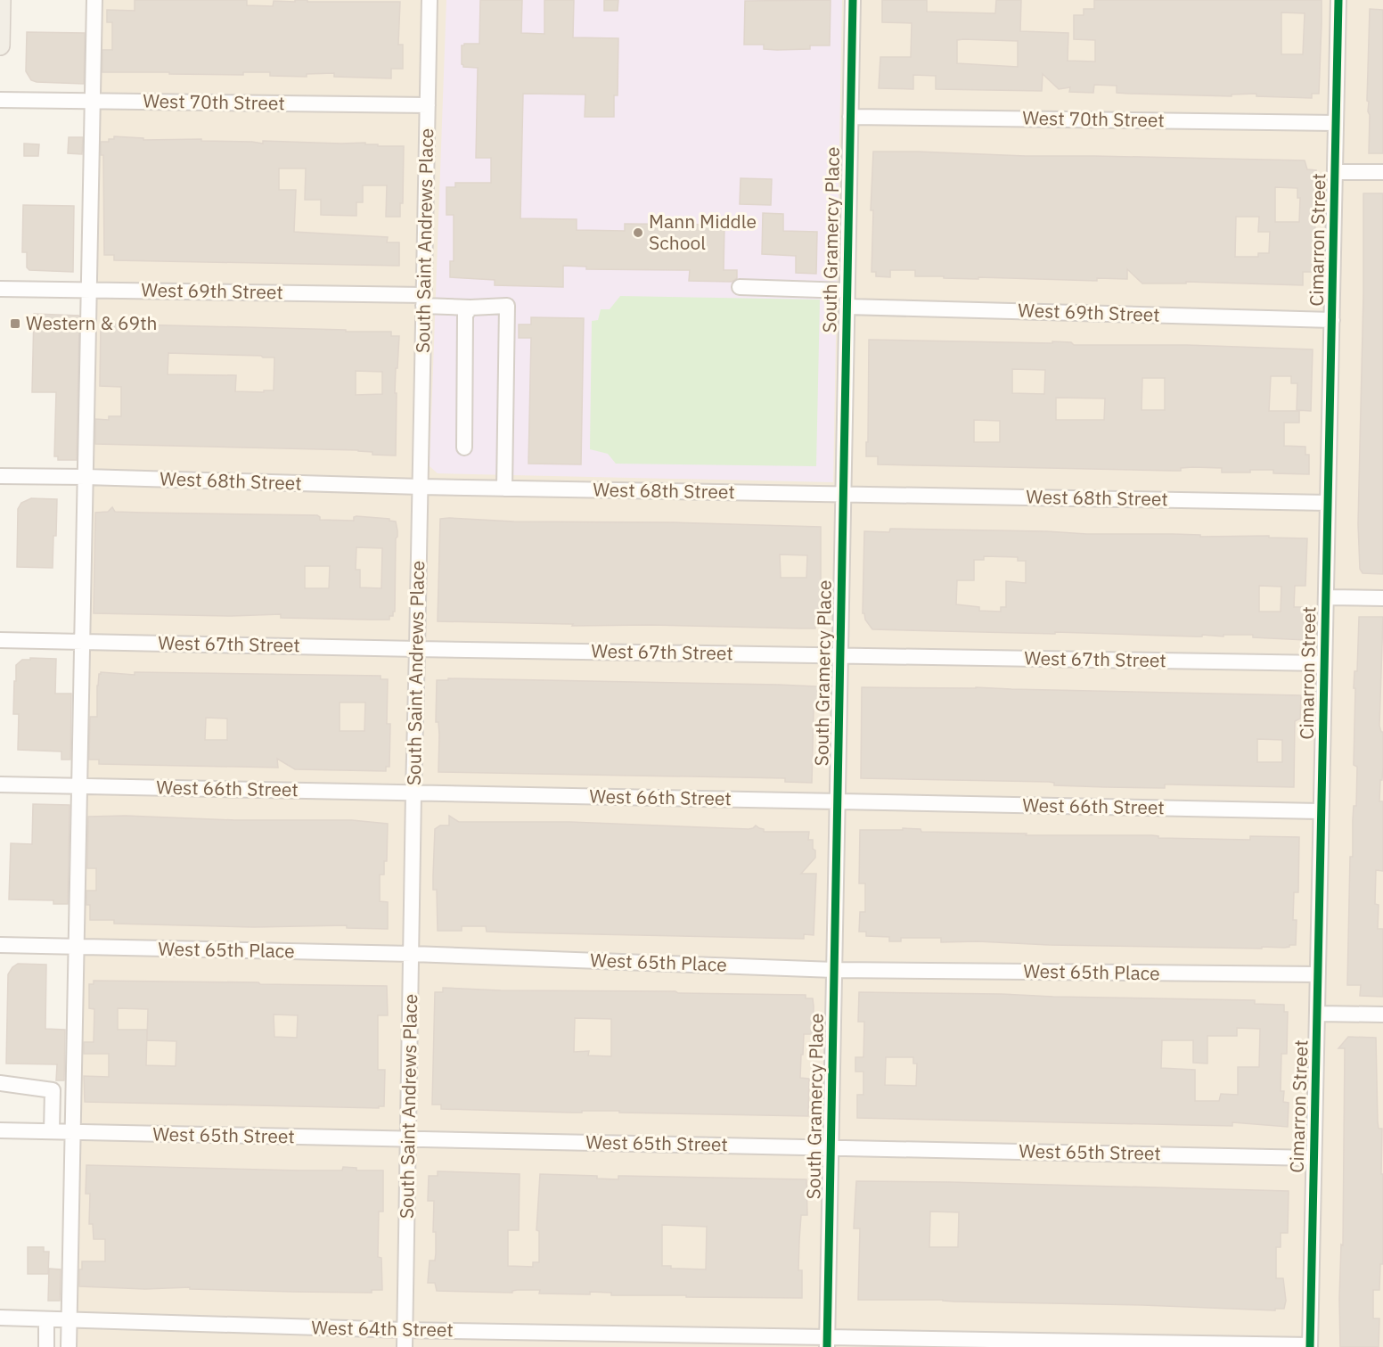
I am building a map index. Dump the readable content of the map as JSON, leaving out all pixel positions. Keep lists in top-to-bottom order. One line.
{"streets":{"street":["West 70th Street","South Gramercy Place","Cimarron Street","South Saint Andrews Place","West 69th Street","West 68th Street","West 67th Street","West 66th Street","West 65th Place","West 65th Street","West 64th Street"]},"crossings":[["West 70th Street","South Gramercy Place"],["West 70th Street","Cimarron Street"],["West 70th Street","South Saint Andrews Place"],["South Gramercy Place","West 69th Street"],["South Gramercy Place","West 68th Street"],["South Gramercy Place","West 67th Street"],["South Gramercy Place","West 66th Street"],["South Gramercy Place","West 65th Place"],["South Gramercy Place","West 65th Street"],["South Gramercy Place","West 64th Street"],["Cimarron Street","West 69th Street"],["Cimarron Street","West 68th Street"],["Cimarron Street","West 67th Street"],["Cimarron Street","West 66th Street"],["Cimarron Street","West 65th Place"],["Cimarron Street","West 65th Street"],["Cimarron Street","West 64th Street"],["South Saint Andrews Place","West 69th Street"],["South Saint Andrews Place","West 68th Street"],["South Saint Andrews Place","West 67th Street"],["South Saint Andrews Place","West 66th Street"],["South Saint Andrews Place","West 65th Place"],["South Saint Andrews Place","West 65th Street"],["South Saint Andrews Place","West 64th Street"],["West 69th Street","West 68th Street"]],"places":{"other":["Mann Middle School"],"transit":["Western & 69th"]}}
